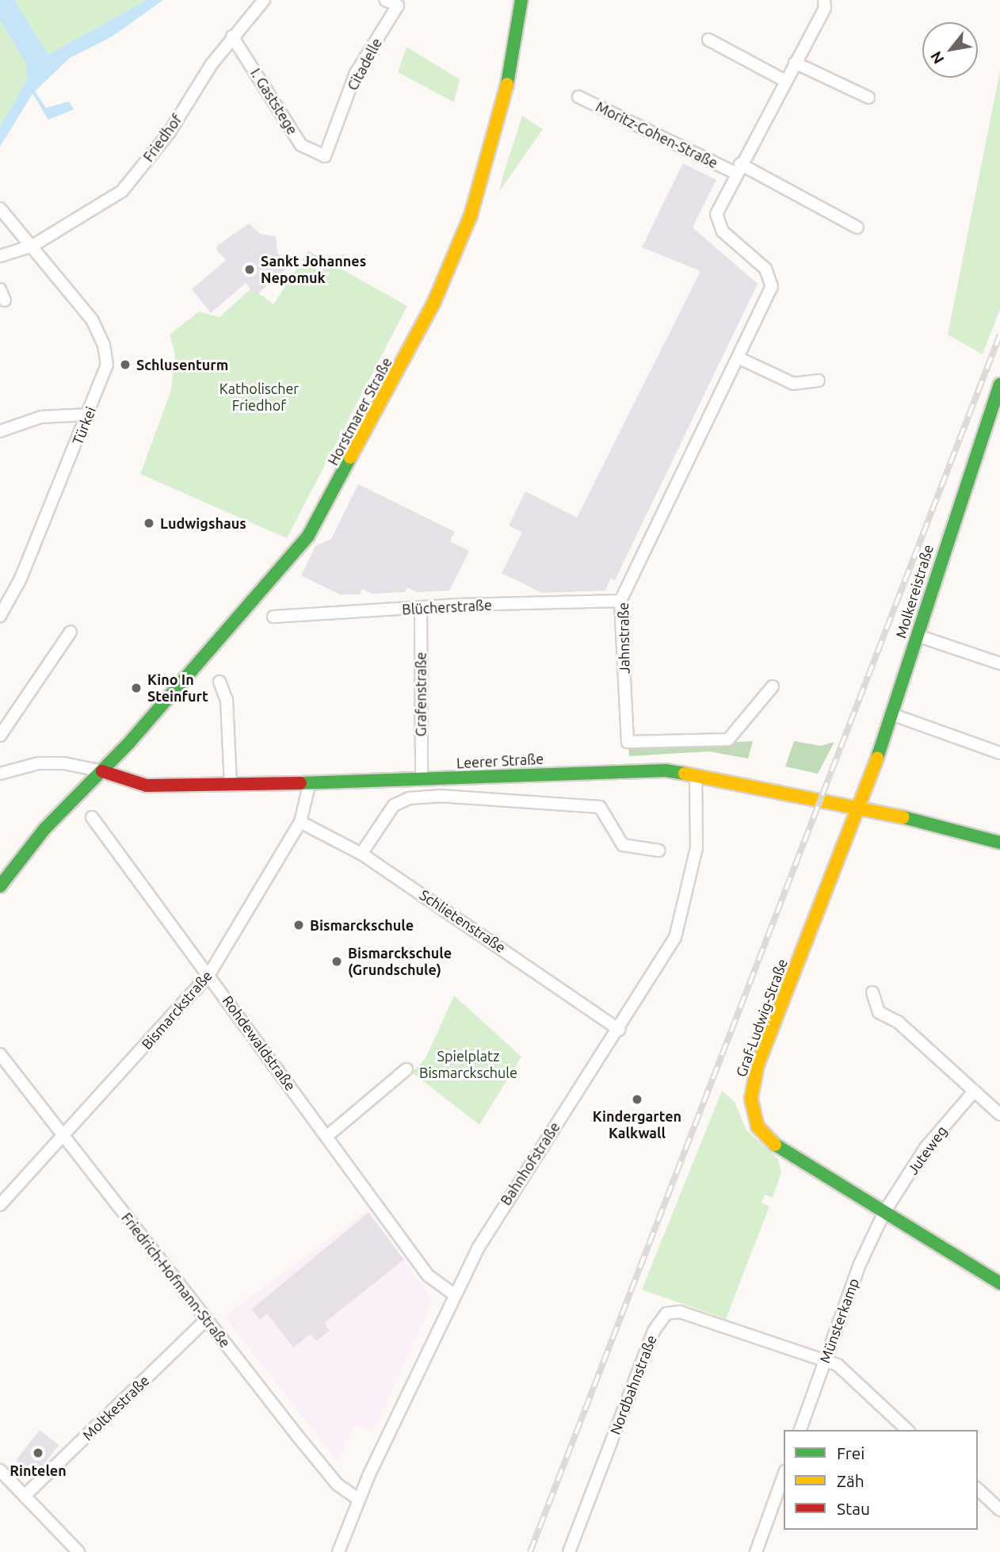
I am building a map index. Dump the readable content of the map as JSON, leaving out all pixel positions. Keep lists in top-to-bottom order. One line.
{"streets":{"street":["Citadelle","I. Gaststege","Moritz-Cohen-Straße","Friedhof","Horstmarer Straße","Türkei","Molkereistraße","Blücherstraße","Jahnstraße","Grafenstraße","Leerer Straße","Schlietenstraße","Bismarckstraße","Graf-Ludwig-Straße","Rohdewaldstraße","Juteweg","Bahnhofstraße","Friedrich-Hofmann-Straße","Münsterkamp","Nordbahnstraße","Moltkestraße"]},"crossings":[["Citadelle","I. Gaststege"],["I. Gaststege","Friedhof"],["Moritz-Cohen-Straße","Jahnstraße"],["Friedhof","Türkei"],["Horstmarer Straße","Leerer Straße"],["Molkereistraße","Leerer Straße"],["Molkereistraße","Graf-Ludwig-Straße"],["Blücherstraße","Jahnstraße"],["Blücherstraße","Grafenstraße"],["Grafenstraße","Leerer Straße"],["Leerer Straße","Bismarckstraße"],["Leerer Straße","Graf-Ludwig-Straße"],["Leerer Straße","Bahnhofstraße"],["Schlietenstraße","Bismarckstraße"],["Schlietenstraße","Bahnhofstraße"],["Bismarckstraße","Rohdewaldstraße"],["Bismarckstraße","Friedrich-Hofmann-Straße"],["Graf-Ludwig-Straße","Juteweg"],["Graf-Ludwig-Straße","Münsterkamp"],["Rohdewaldstraße","Bahnhofstraße"],["Juteweg","Münsterkamp"],["Bahnhofstraße","Friedrich-Hofmann-Straße"],["Friedrich-Hofmann-Straße","Moltkestraße"],["Münsterkamp","Nordbahnstraße"]],"parks":["Katholischer Friedhof","Spielplatz Bismarckschule"],"places":["Sankt Johannes Nepomuk","Schlusenturm","Ludwigshaus","Kino In Steinfurt","Bismarckschule","Bismarckschule (Grundschule)","Kindergarten Kalkwall","Rintelen"],"legend":["Frei","Zäh","Stau"],"north":"bottom left"}
